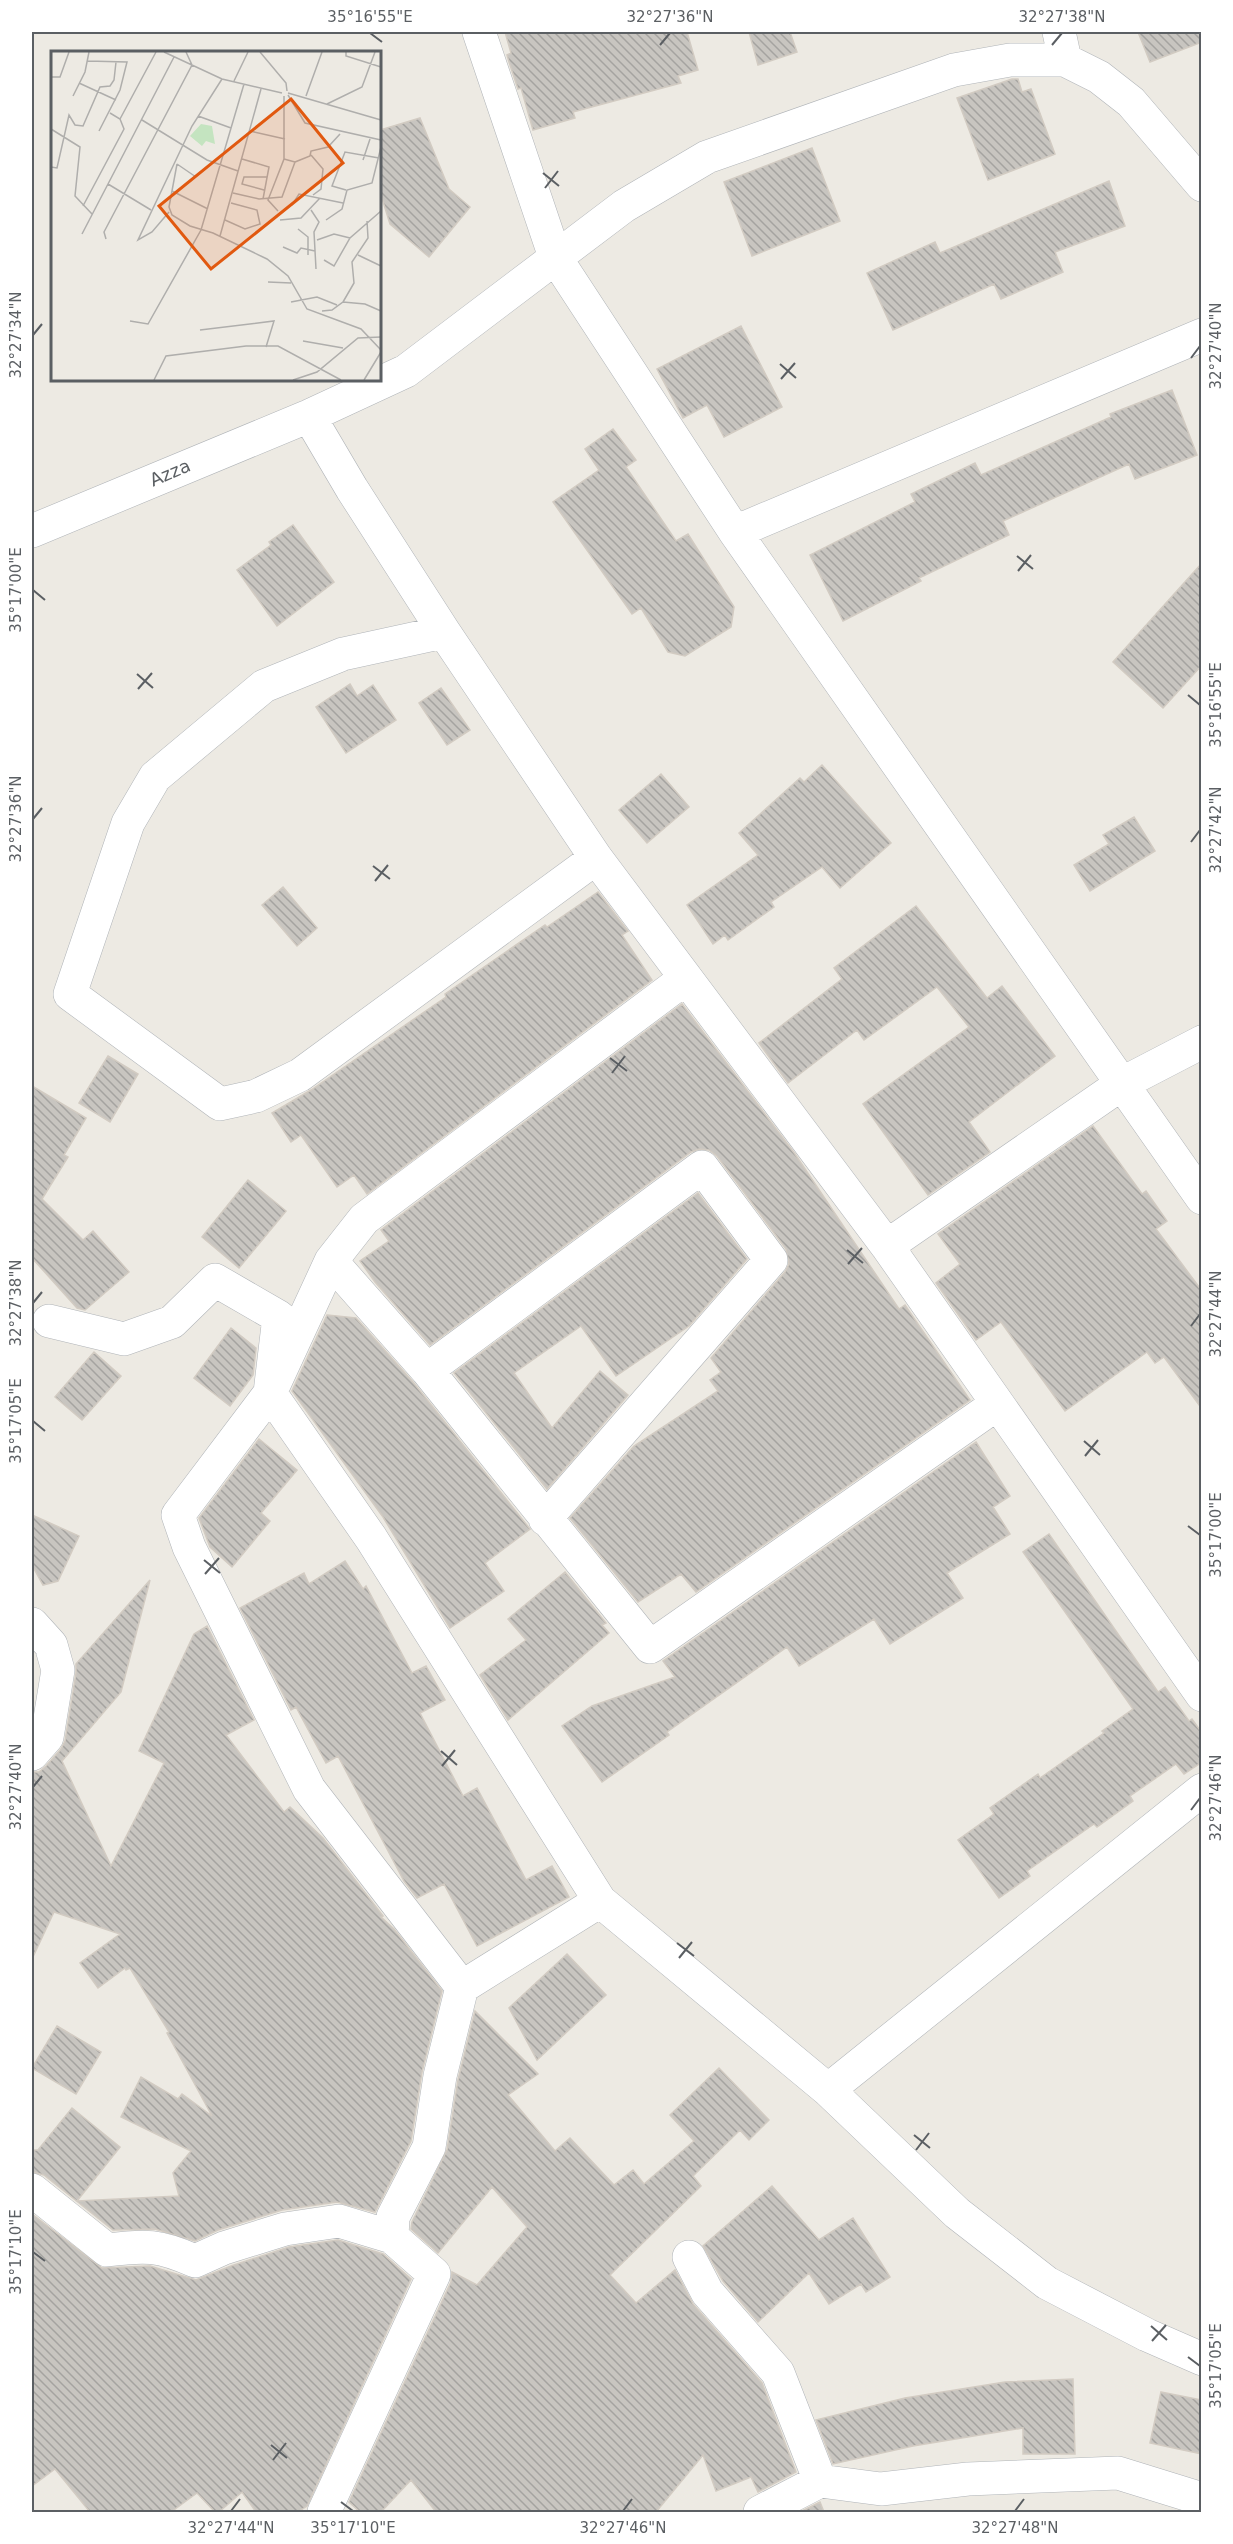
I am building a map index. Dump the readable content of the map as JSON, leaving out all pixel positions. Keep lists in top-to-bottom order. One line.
{"streets":{"street":["Azza"]},"coordinates":["35°16'55\"E","32°27'36\"N","32°27'38\"N","32°27'34\"N","32°27'40\"N","35°17'00\"E","32°27'42\"N","32°27'44\"N","35°17'05\"E","32°27'46\"N","35°17'10\"E","32°27'48\"N"]}
